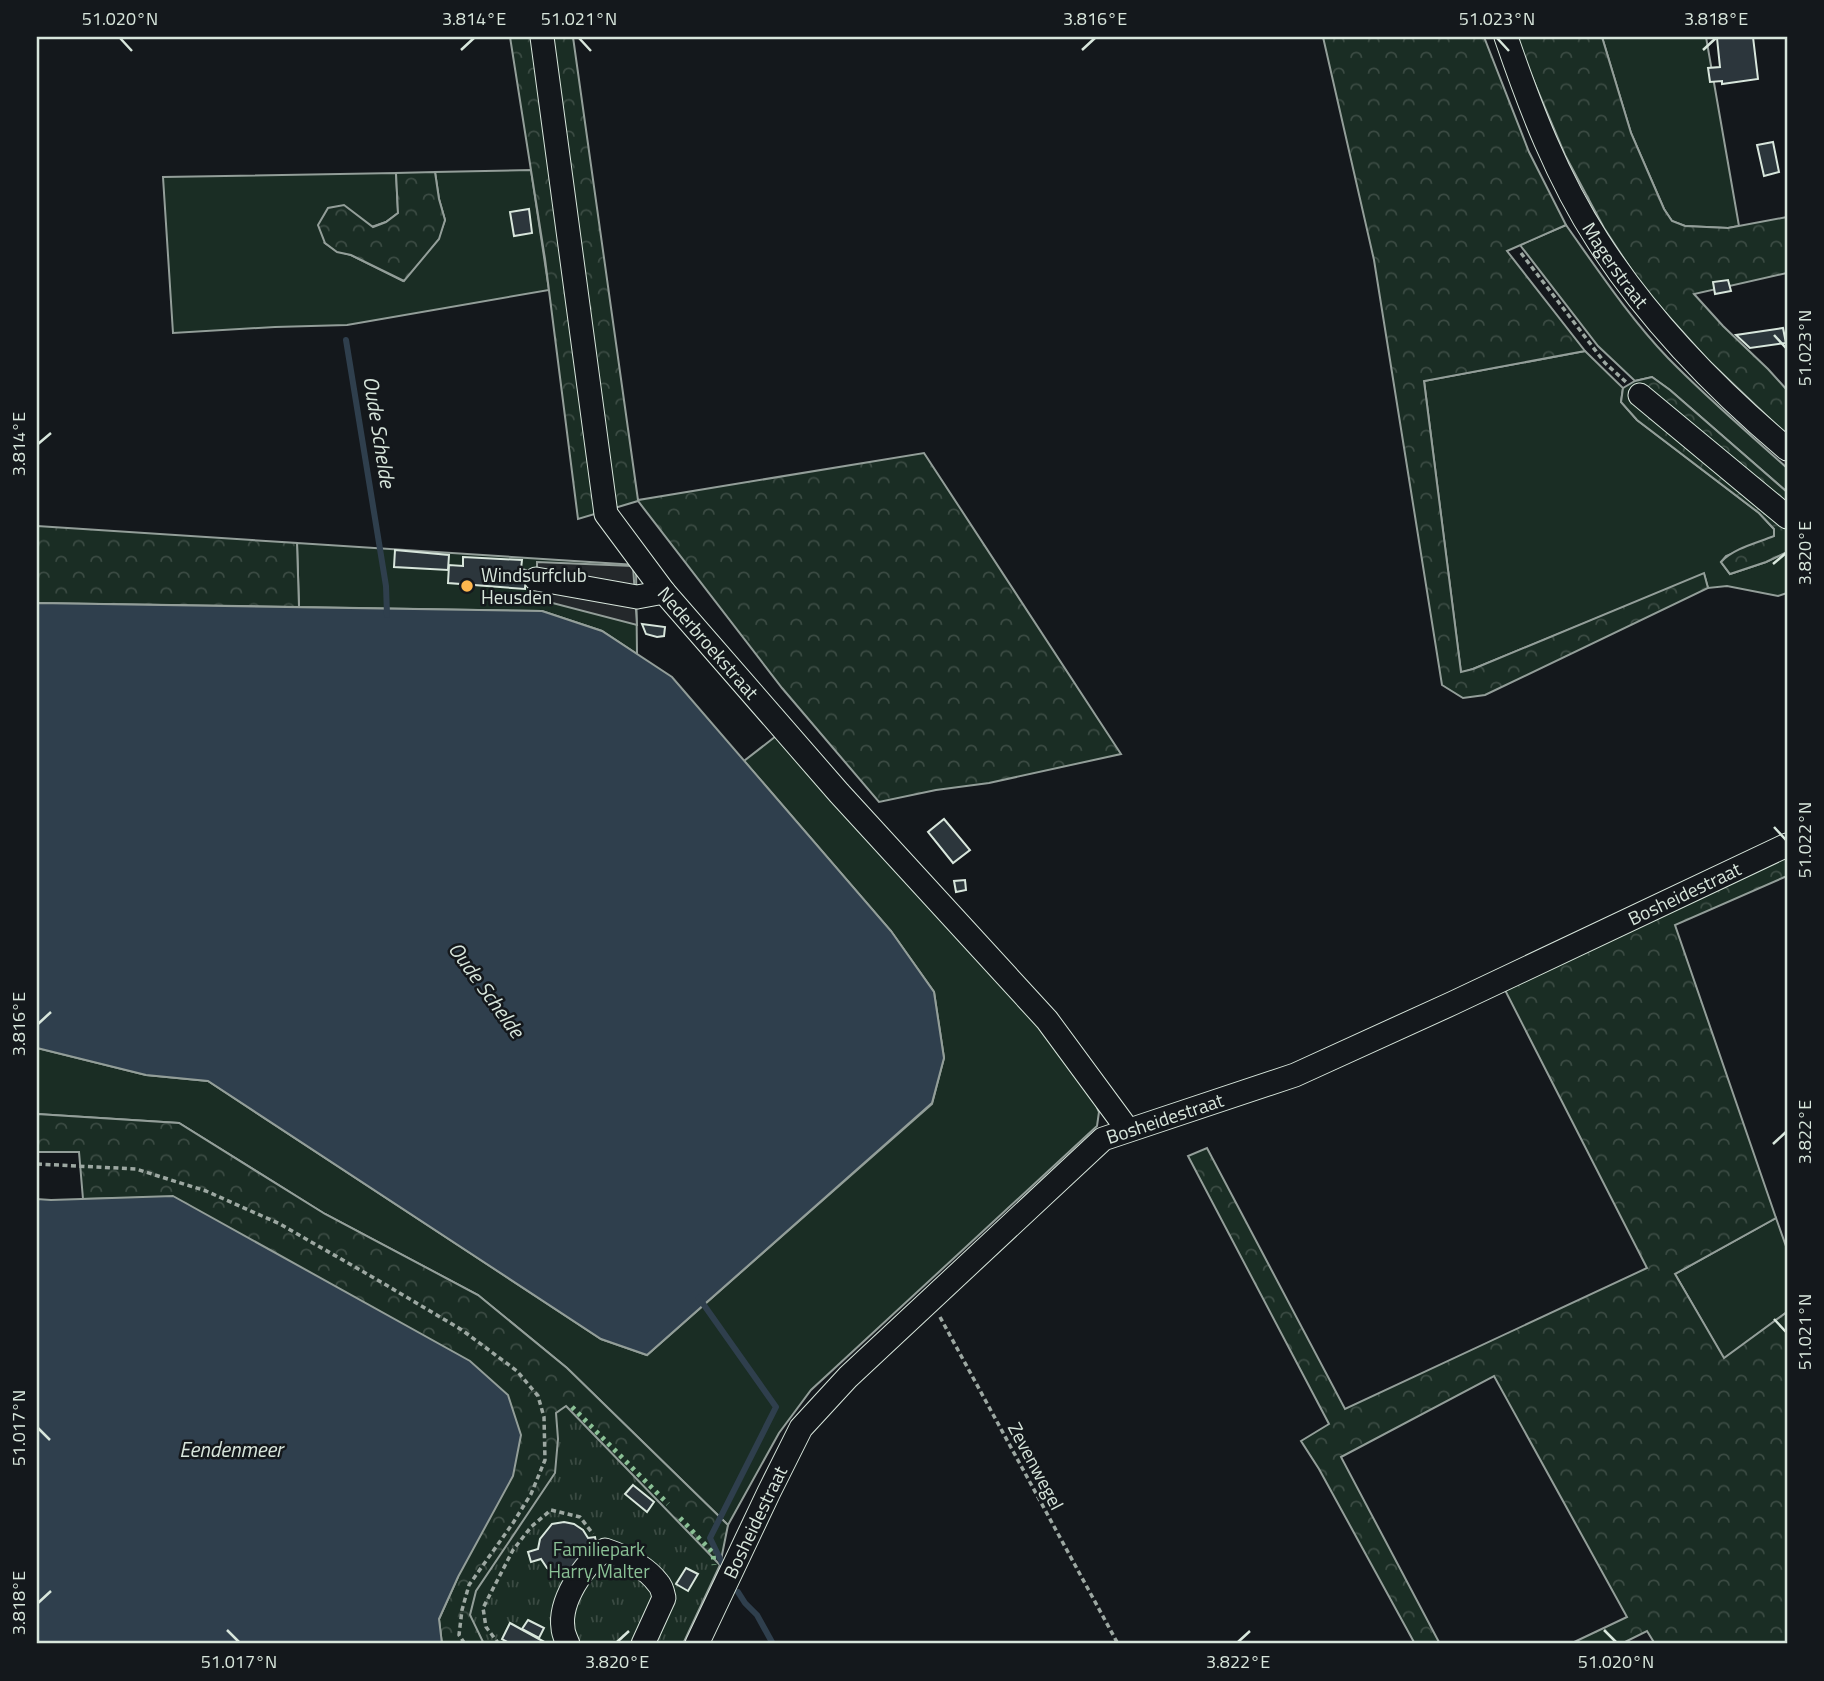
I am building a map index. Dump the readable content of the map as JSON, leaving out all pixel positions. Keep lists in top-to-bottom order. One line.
{"streets":{"street":["Magerstraat","Nederbroekstraat","Bosheidestraat"],"path":["Zevenwegel"]},"crossings":[["Nederbroekstraat","Bosheidestraat"],["Bosheidestraat","Zevenwegel"]],"water":["Oude Schelde","Eendenmeer"],"parks":["Familiepark Harry Malter"],"places":["Windsurfclub Heusden"],"coordinates":["51.020°N","3.814°E","51.021°N","3.816°E","51.023°N","3.818°E","3.820°E","51.022°N","3.822°E","51.017°N"]}
